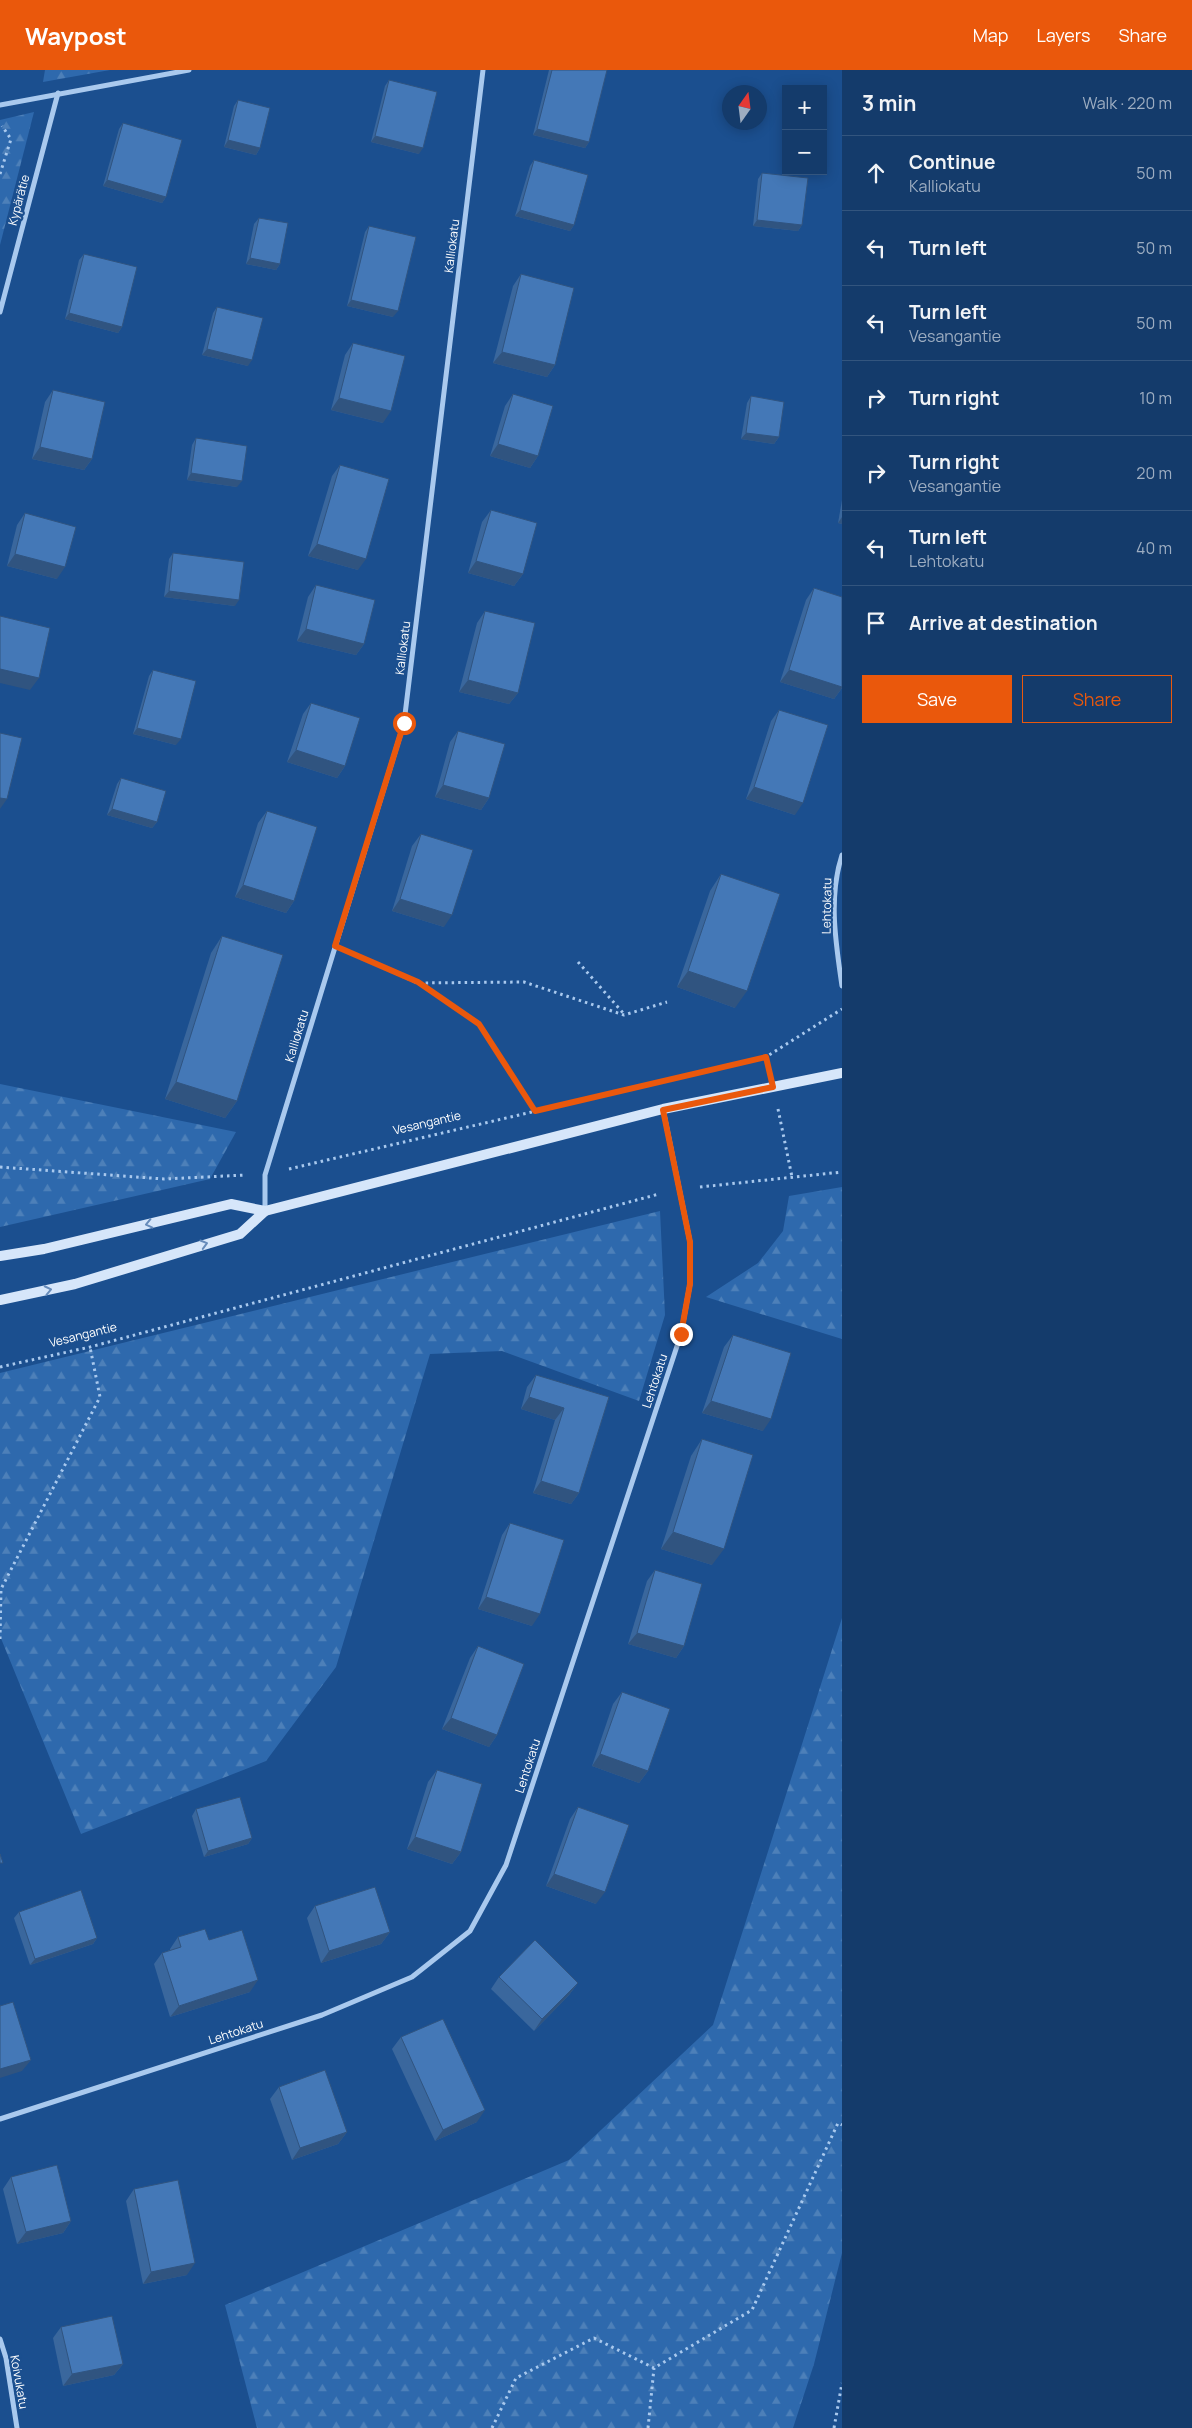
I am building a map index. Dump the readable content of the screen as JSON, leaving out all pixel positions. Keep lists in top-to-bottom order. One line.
{"streets":{"street":["Kypärätie","Kalliokatu","Lehtokatu","Koivukatu"],"path":["Vesangantie"]},"crossings":[["Kalliokatu","Vesangantie"],["Lehtokatu","Vesangantie"]],"north":"top","page":{"header":"Waypost","nav":["Map","Layers","Share"],"heading":["3 min","Walk · 220 m"],"map_buttons":["+","−"],"list":[["Continue","Kalliokatu","50 m"],["Turn left","50 m"],["Turn left","Vesangantie","50 m"],["Turn right","10 m"],["Turn right","Vesangantie","20 m"],["Turn left","Lehtokatu","40 m"],"Arrive at destination"],"buttons":["Save","Share"]}}
